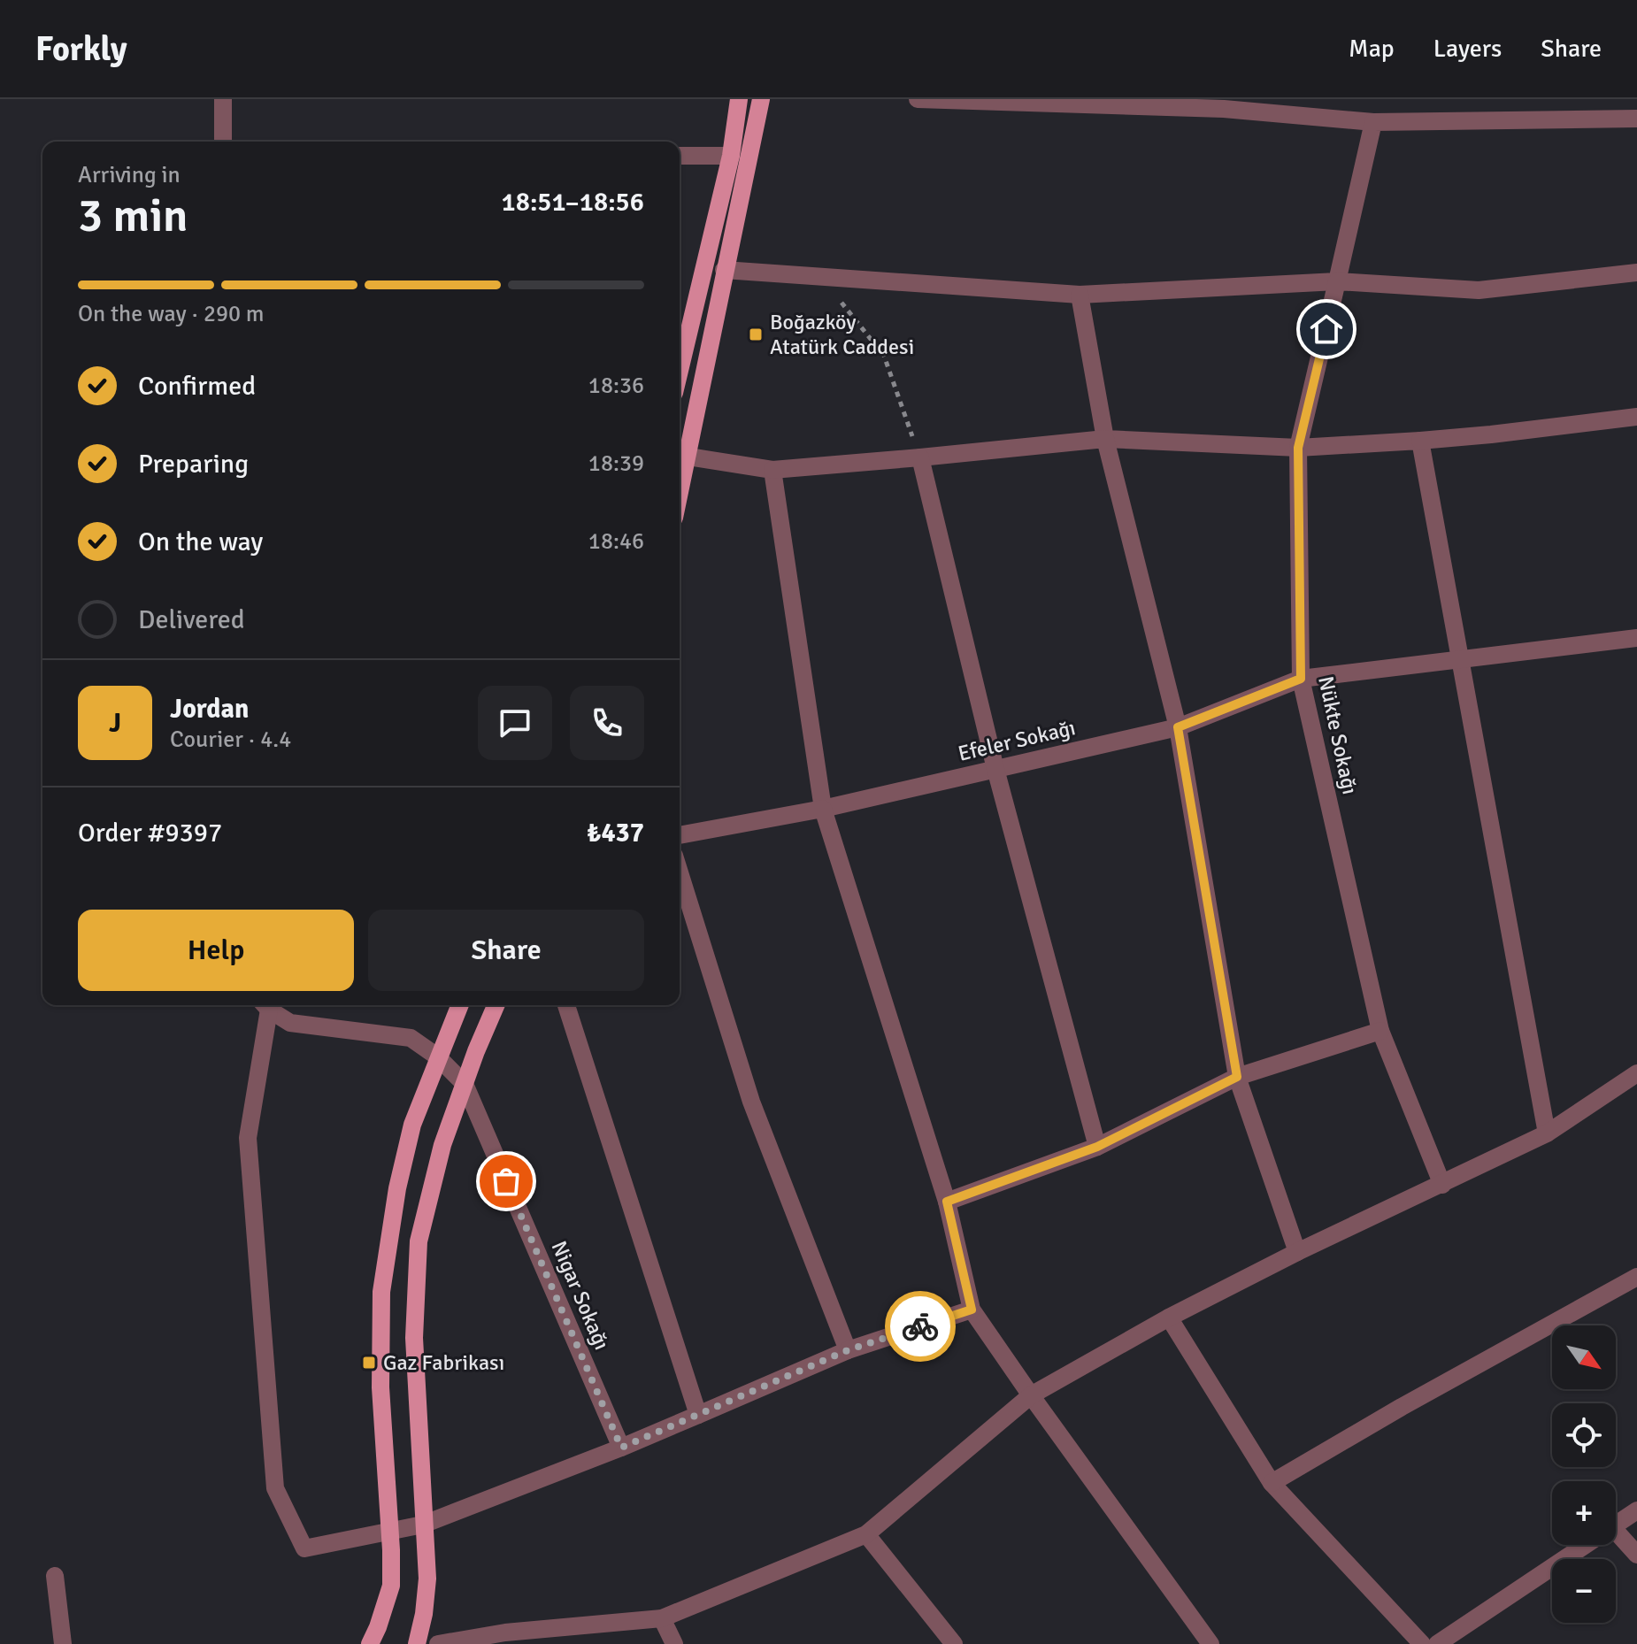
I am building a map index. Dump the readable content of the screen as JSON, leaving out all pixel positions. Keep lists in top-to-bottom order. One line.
{"streets":{"street":["Nükte Sokağı","Efeler Sokağı","Nigar Sokağı"]},"crossings":[["Nükte Sokağı","Efeler Sokağı"]],"places":{"transit":["Boğazköy Atatürk Caddesi","Gaz Fabrikası"]},"north":"bottom right","page":{"header":"Forkly","nav":["Map","Layers","Share"],"heading":["3 min","Arriving in","18:51–18:56"],"panel":["Jordan","Courier · 4.4","Order #9397","₺437"],"bar":"On the way · 290 m","list":[["Confirmed","18:36"],["Preparing","18:39"],["On the way","18:46"],"Delivered"],"round":"J","buttons":["Help","Share"],"map_buttons":["+","−"]}}
